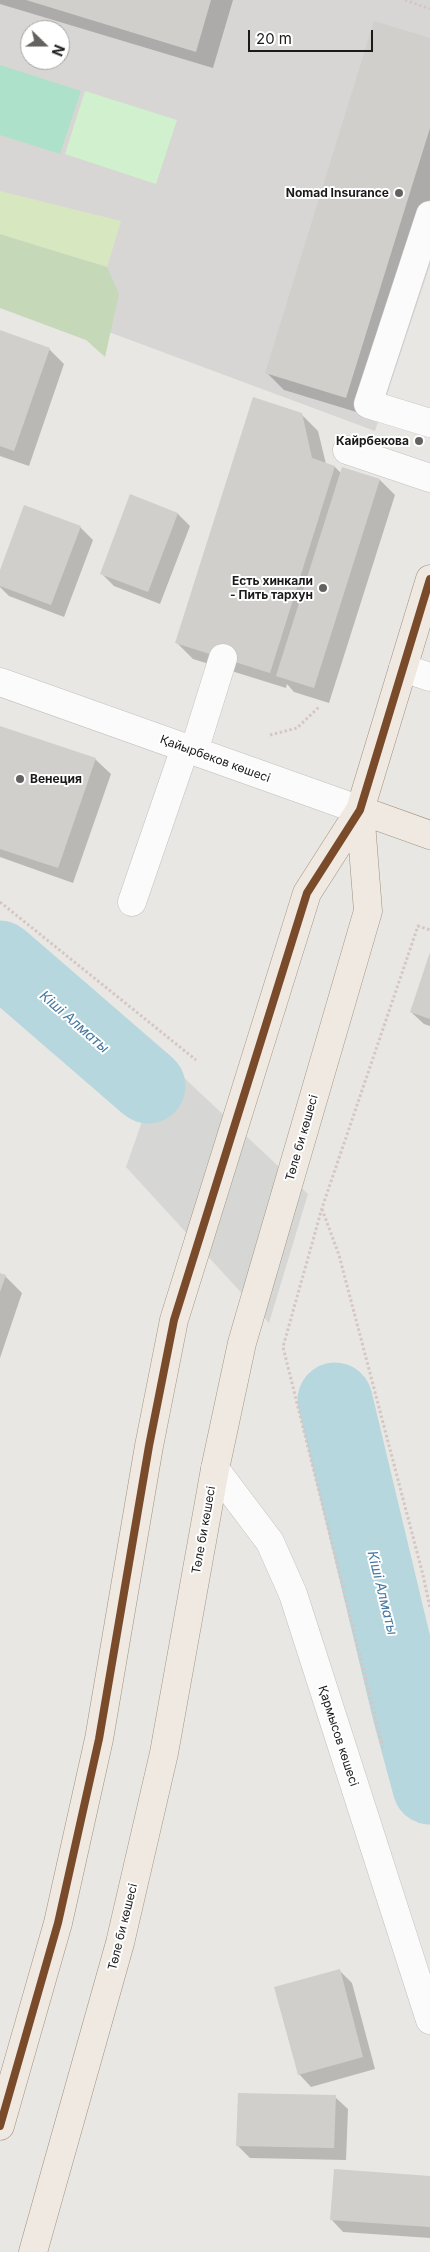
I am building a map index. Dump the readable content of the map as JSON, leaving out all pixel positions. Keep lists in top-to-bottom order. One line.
{"streets":{"main road":["Қайырбеков көшесі","Төле би көшесі"],"street":["Қармысов көшесі"]},"crossings":[["Қайырбеков көшесі","Төле би көшесі"],["Төле би көшесі","Қармысов көшесі"]],"water":["Кіші Алматы"],"places":["Nomad Insurance","Кайрбекова","Есть хинкали - Пить тархун","Венеция"],"scale_bar":"20 m","north":"right"}
